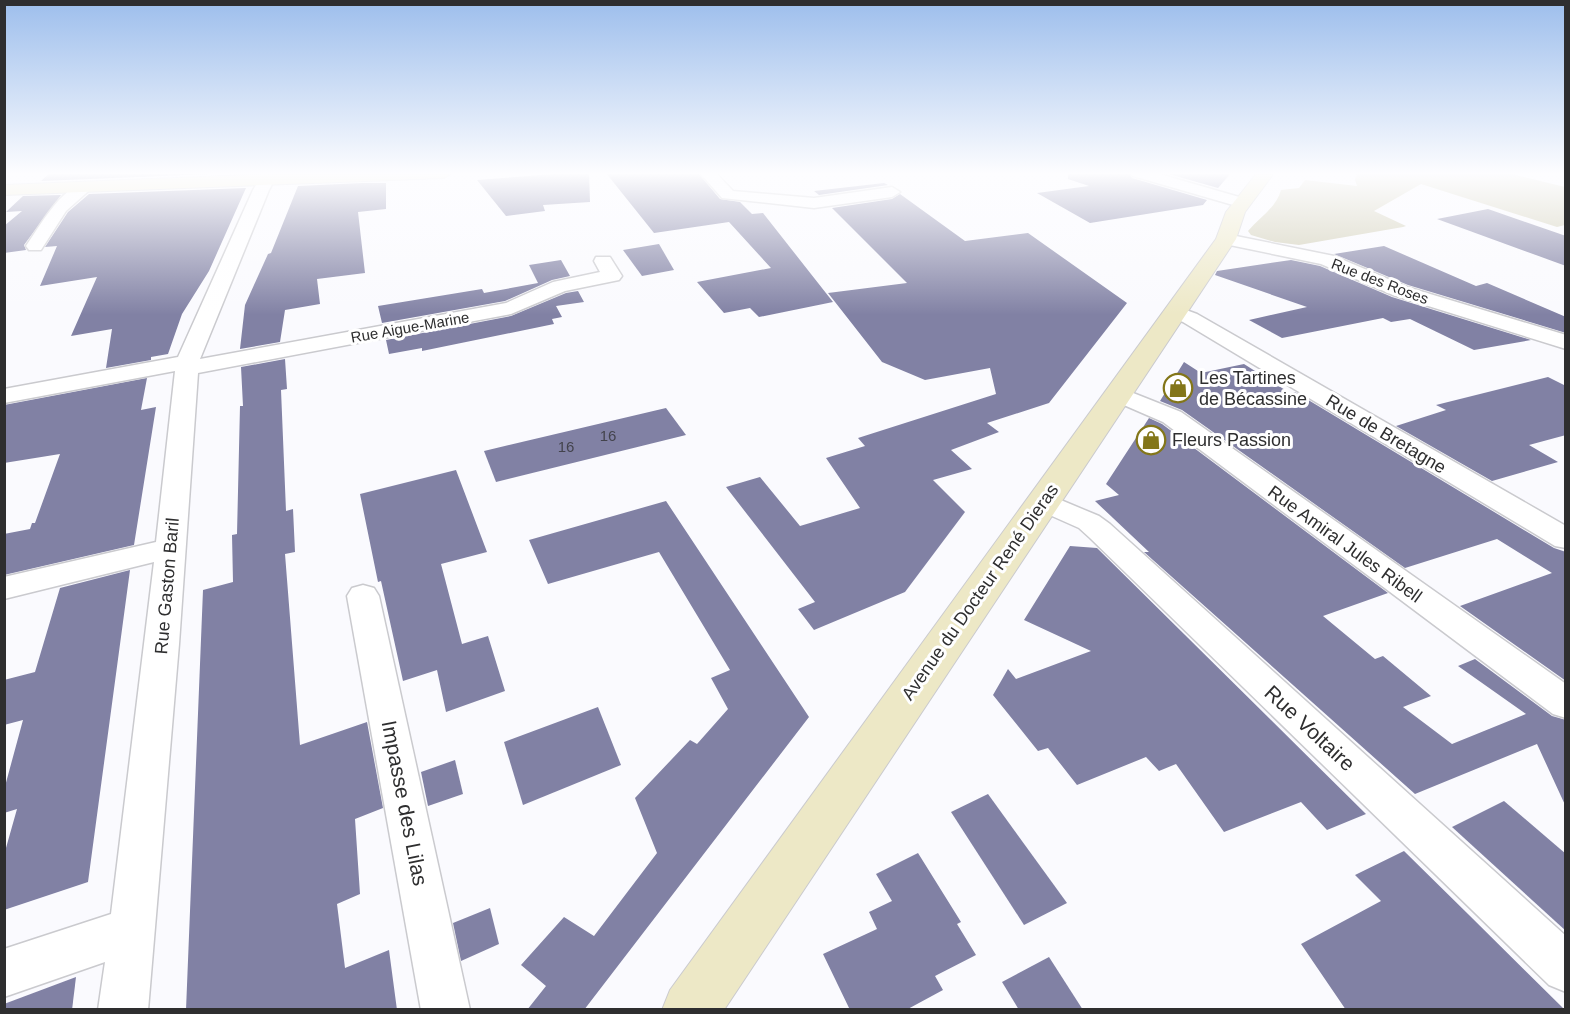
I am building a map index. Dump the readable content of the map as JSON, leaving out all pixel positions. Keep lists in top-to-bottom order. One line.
{"streets":{"main road":["Avenue du Docteur René Dieras"],"street":["Rue des Roses","Rue Aigue-Marine","Rue de Bretagne","Rue Amiral Jules Ribell","Rue Gaston Baril","Rue Voltaire","Impasse des Lilas"]},"crossings":[["Rue des Roses","Avenue du Docteur René Dieras"],["Rue Aigue-Marine","Rue Gaston Baril"],["Rue de Bretagne","Avenue du Docteur René Dieras"],["Rue Amiral Jules Ribell","Avenue du Docteur René Dieras"],["Avenue du Docteur René Dieras","Rue Voltaire"]],"places":{"shop":["Les Tartines de Bécassine","Fleurs Passion"]},"house_numbers":["16","16"]}
